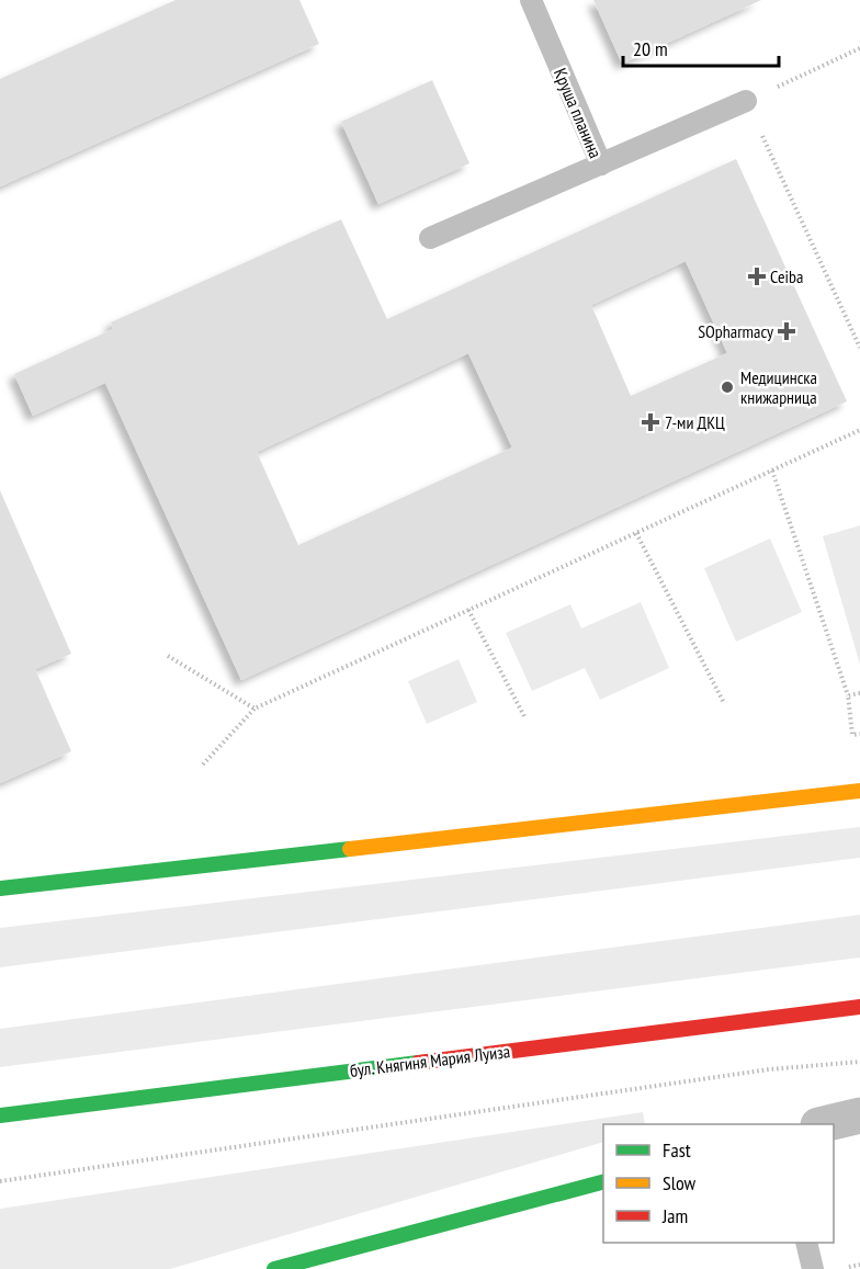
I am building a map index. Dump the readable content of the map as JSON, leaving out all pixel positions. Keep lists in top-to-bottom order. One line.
{"streets":{"main road":["бул. Княгиня Мария Луиза"],"lane":["Круша планина"]},"places":{"health":["Ceiba","SOpharmacy","7-ми ДКЦ"],"other":["Медицинска книжарница"]},"legend":["Fast","Slow","Jam"],"scale_bar":"20 m"}
